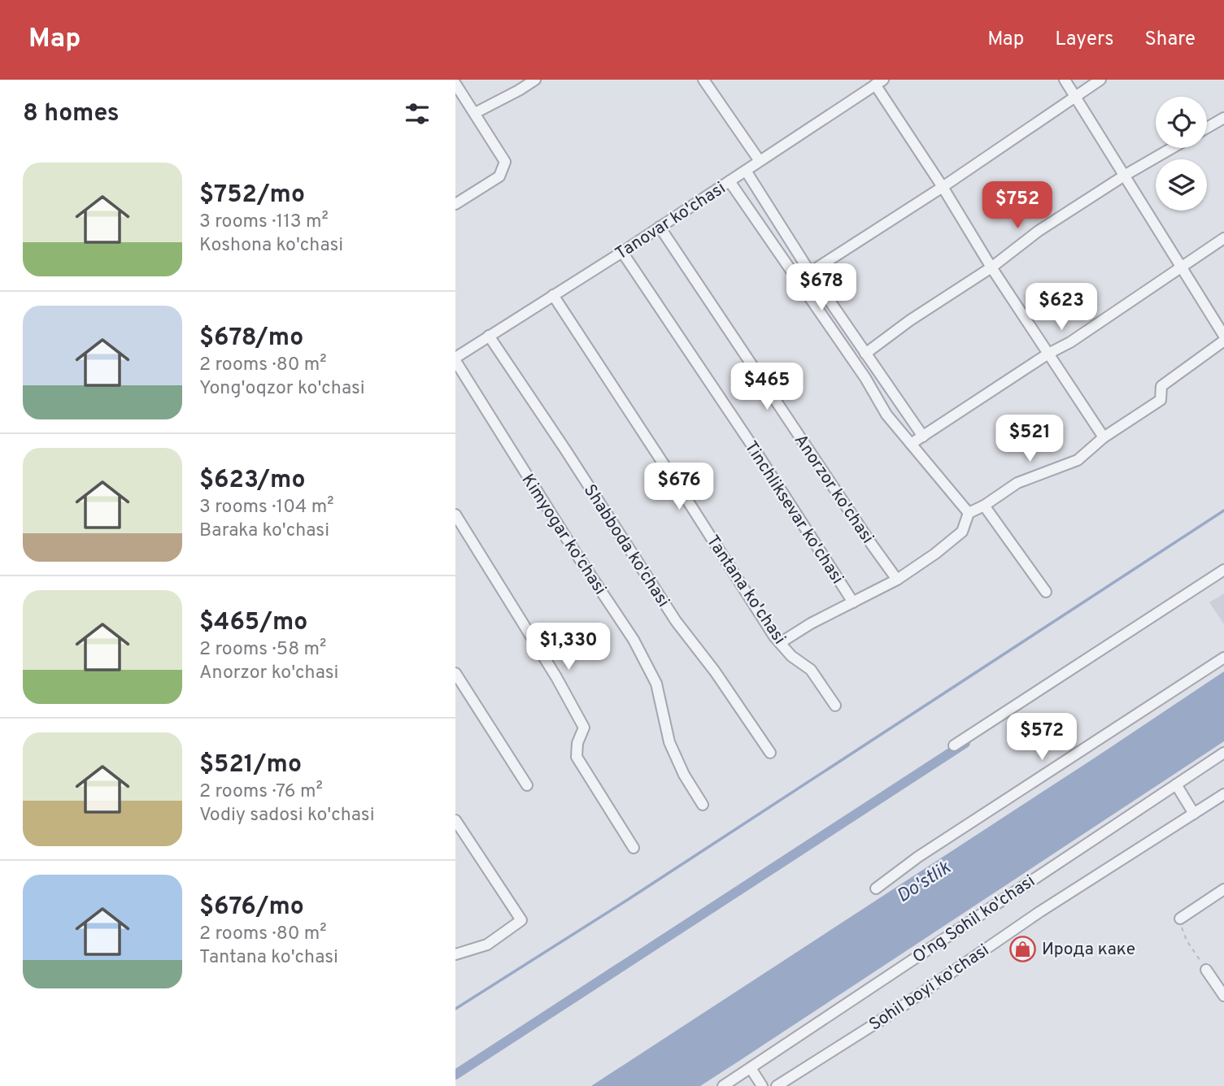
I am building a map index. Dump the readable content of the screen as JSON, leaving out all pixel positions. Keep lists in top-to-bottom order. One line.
{"streets":{"street":["Tanovar ko'chasi","Anorzor ko'chasi","Tinchliksevar ko'chasi","Kimyogar ko'chasi","Shabboda ko'chasi","Tantana ko'chasi","O'ng Sohil ko'chasi","Sohil boyi ko'chasi"]},"crossings":[["Tanovar ko'chasi","Anorzor ko'chasi"],["Tanovar ko'chasi","Tinchliksevar ko'chasi"],["Tanovar ko'chasi","Kimyogar ko'chasi"],["Tanovar ko'chasi","Shabboda ko'chasi"],["Tanovar ko'chasi","Tantana ko'chasi"]],"water":["Do'stlik"],"places":{"shop":["Ирода каке"]},"page":{"header":"Map","nav":["Map","Layers","Share"],"heading":"8 homes","list":[{"name":"$752/mo","note":"3 rooms · 113 m² · Koshona ko'chasi"},{"name":"$678/mo","note":"2 rooms · 80 m² · Yong'oqzor ko'chasi"},{"name":"$623/mo","note":"3 rooms · 104 m² · Baraka ko'chasi"},{"name":"$465/mo","note":"2 rooms · 58 m² · Anorzor ko'chasi"},{"name":"$521/mo","note":"2 rooms · 76 m² · Vodiy sadosi ko'chasi"},{"name":"$676/mo","note":"2 rooms · 80 m² · Tantana ko'chasi"}],"price":["$752","$678","$623","$465","$521","$676","$1,330","$572"]}}
